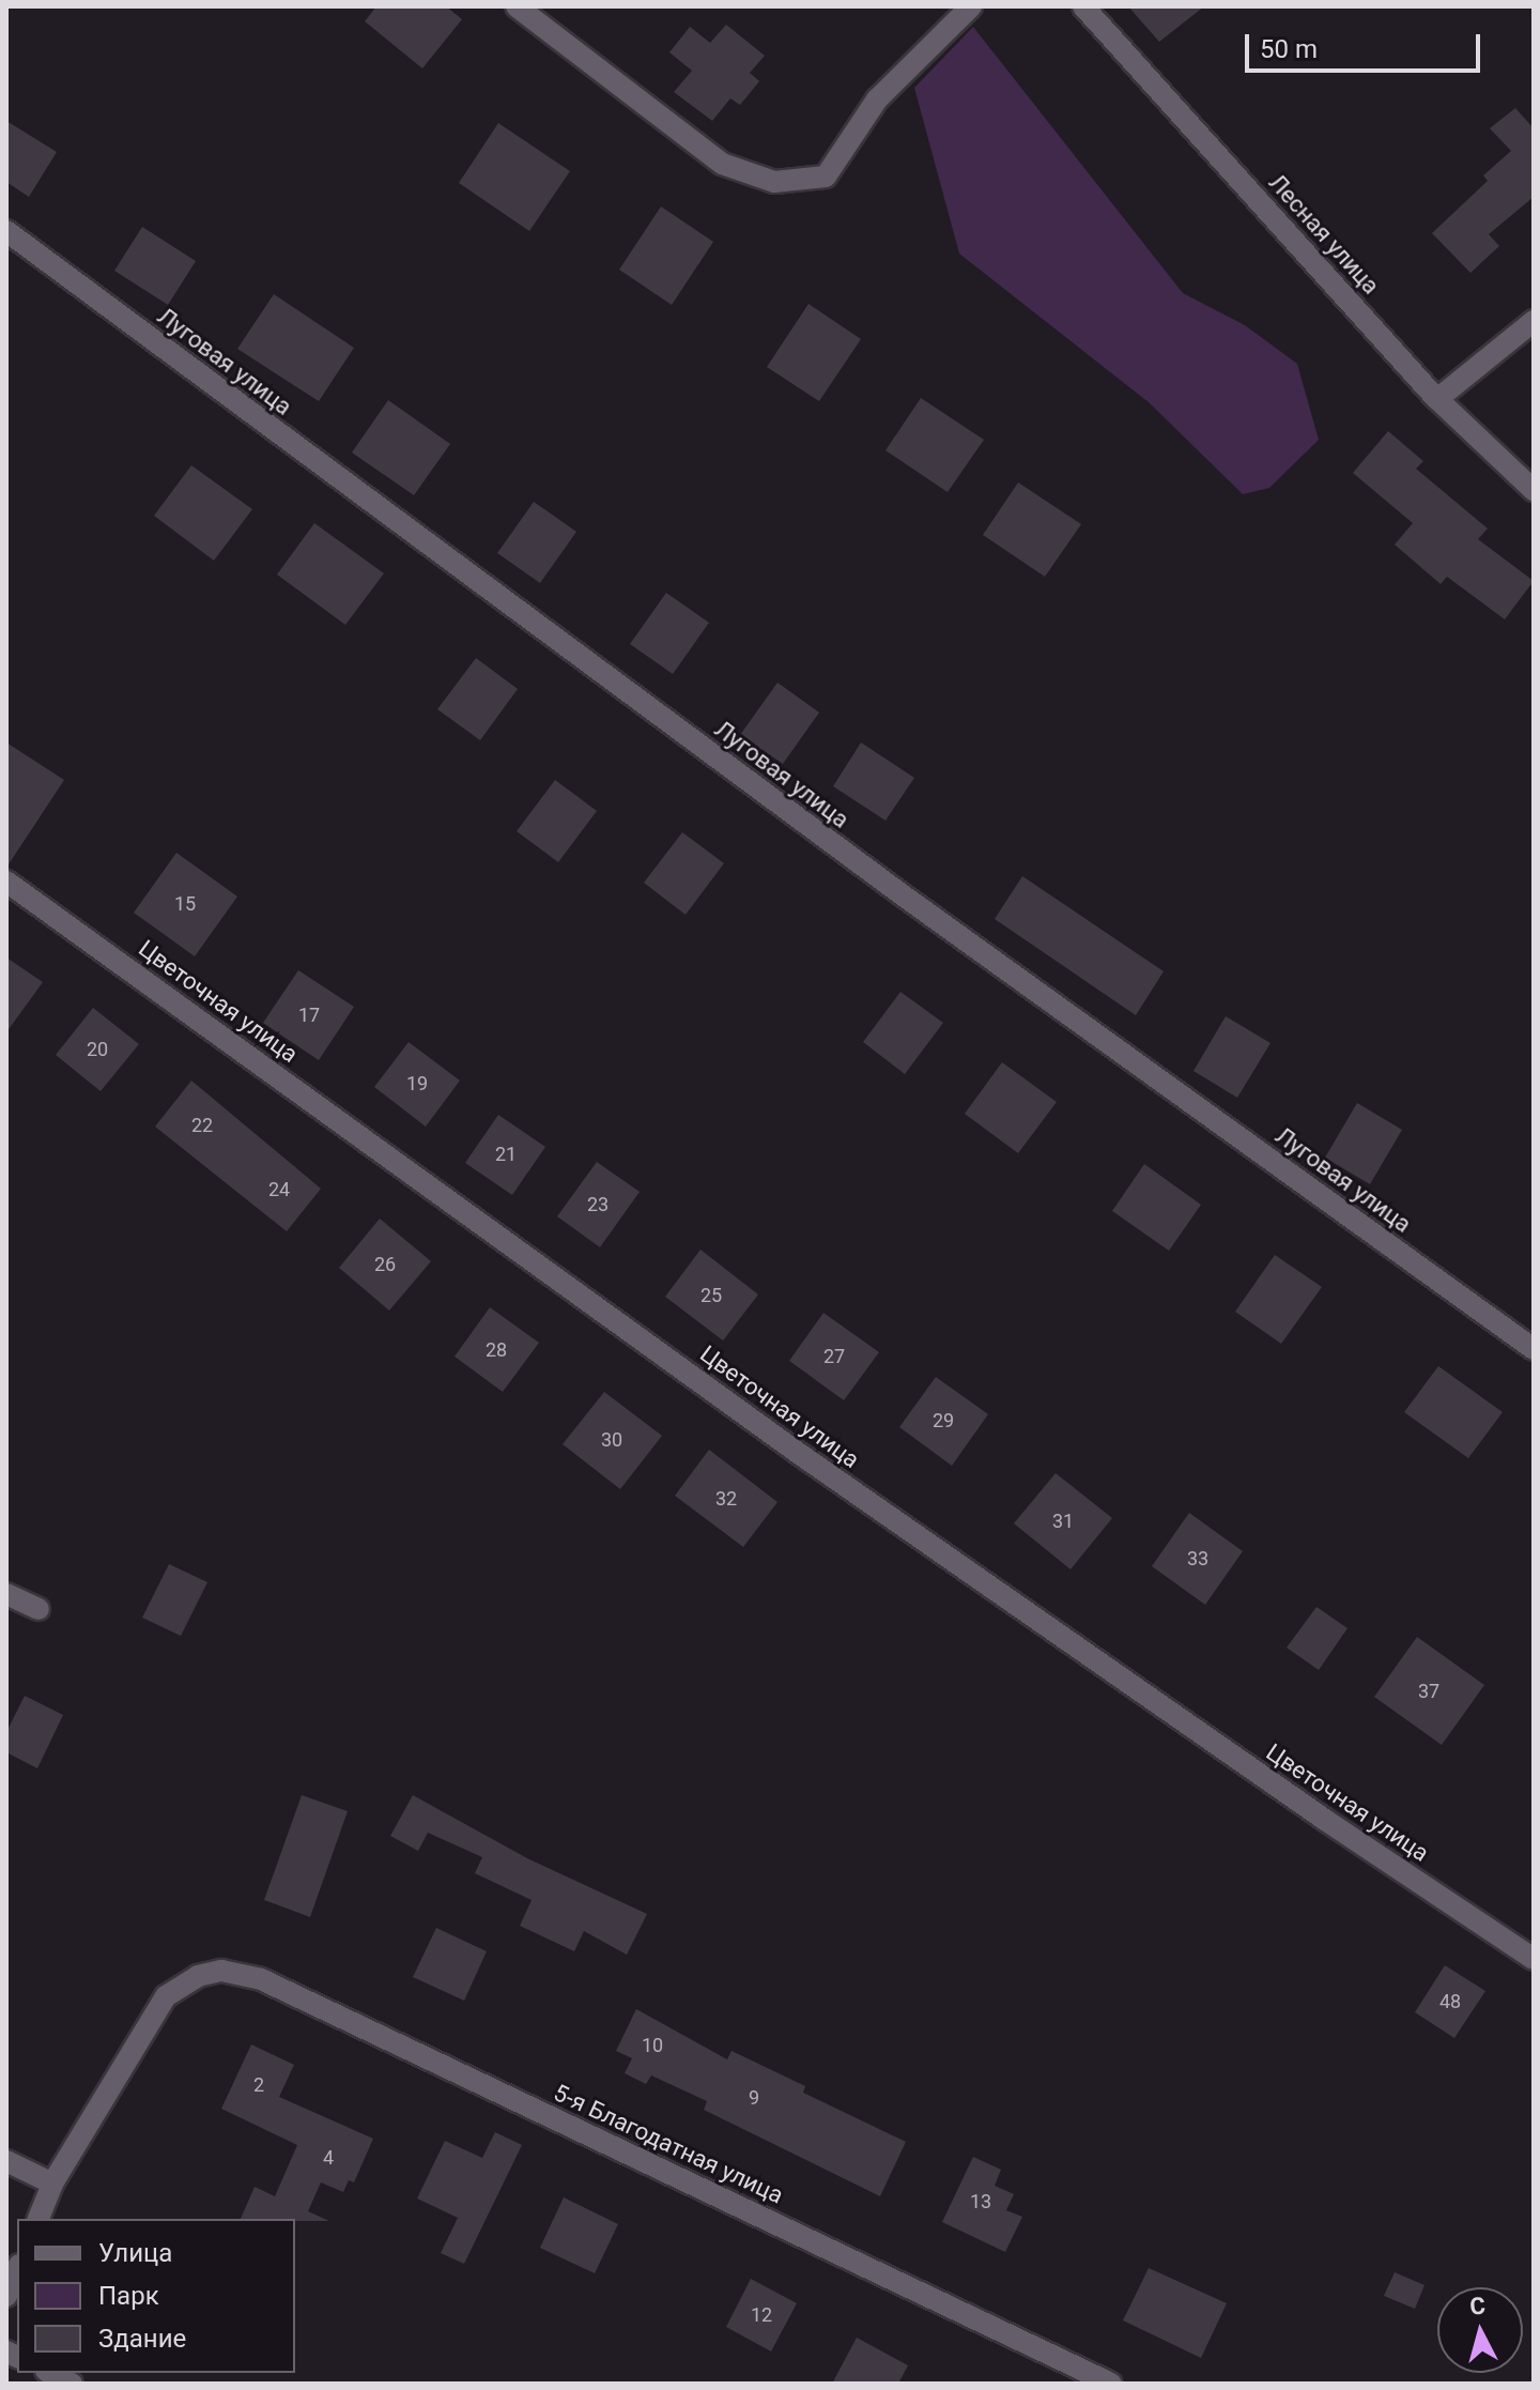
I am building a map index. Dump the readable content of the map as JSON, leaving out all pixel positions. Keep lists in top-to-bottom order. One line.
{"streets":{"street":["Лесная улица","Луговая улица","Цветочная улица","5-я Благодатная улица"]},"house_numbers":["15","17","20","19","22","21","24","23","26","25","28","27","29","30","32","31","33","37","48","10","2","9","4","13","12"],"legend":["Улица","Парк","Здание"],"scale_bar":"50 m","north":"top"}
